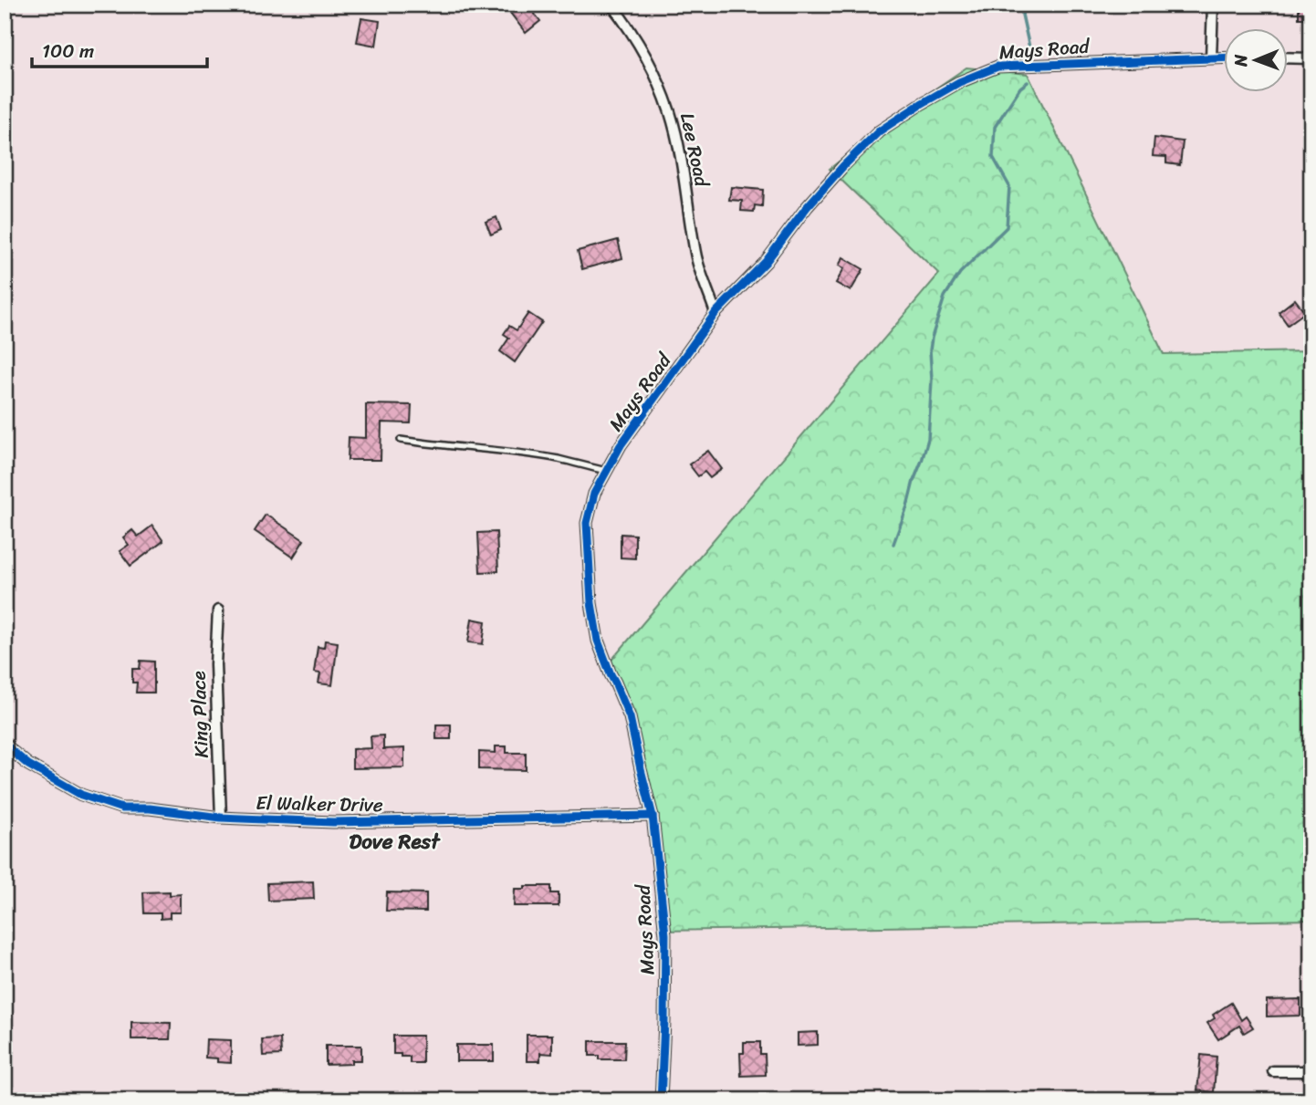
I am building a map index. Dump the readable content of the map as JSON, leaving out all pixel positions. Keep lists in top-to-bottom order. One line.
{"streets":{"street":["Mays Road","Lee Road","King Place","El Walker Drive"]},"crossings":[["Mays Road","Lee Road"],["Mays Road","El Walker Drive"],["King Place","El Walker Drive"]],"districts":["Dove Rest"],"scale_bar":"100 m","north":"left"}
